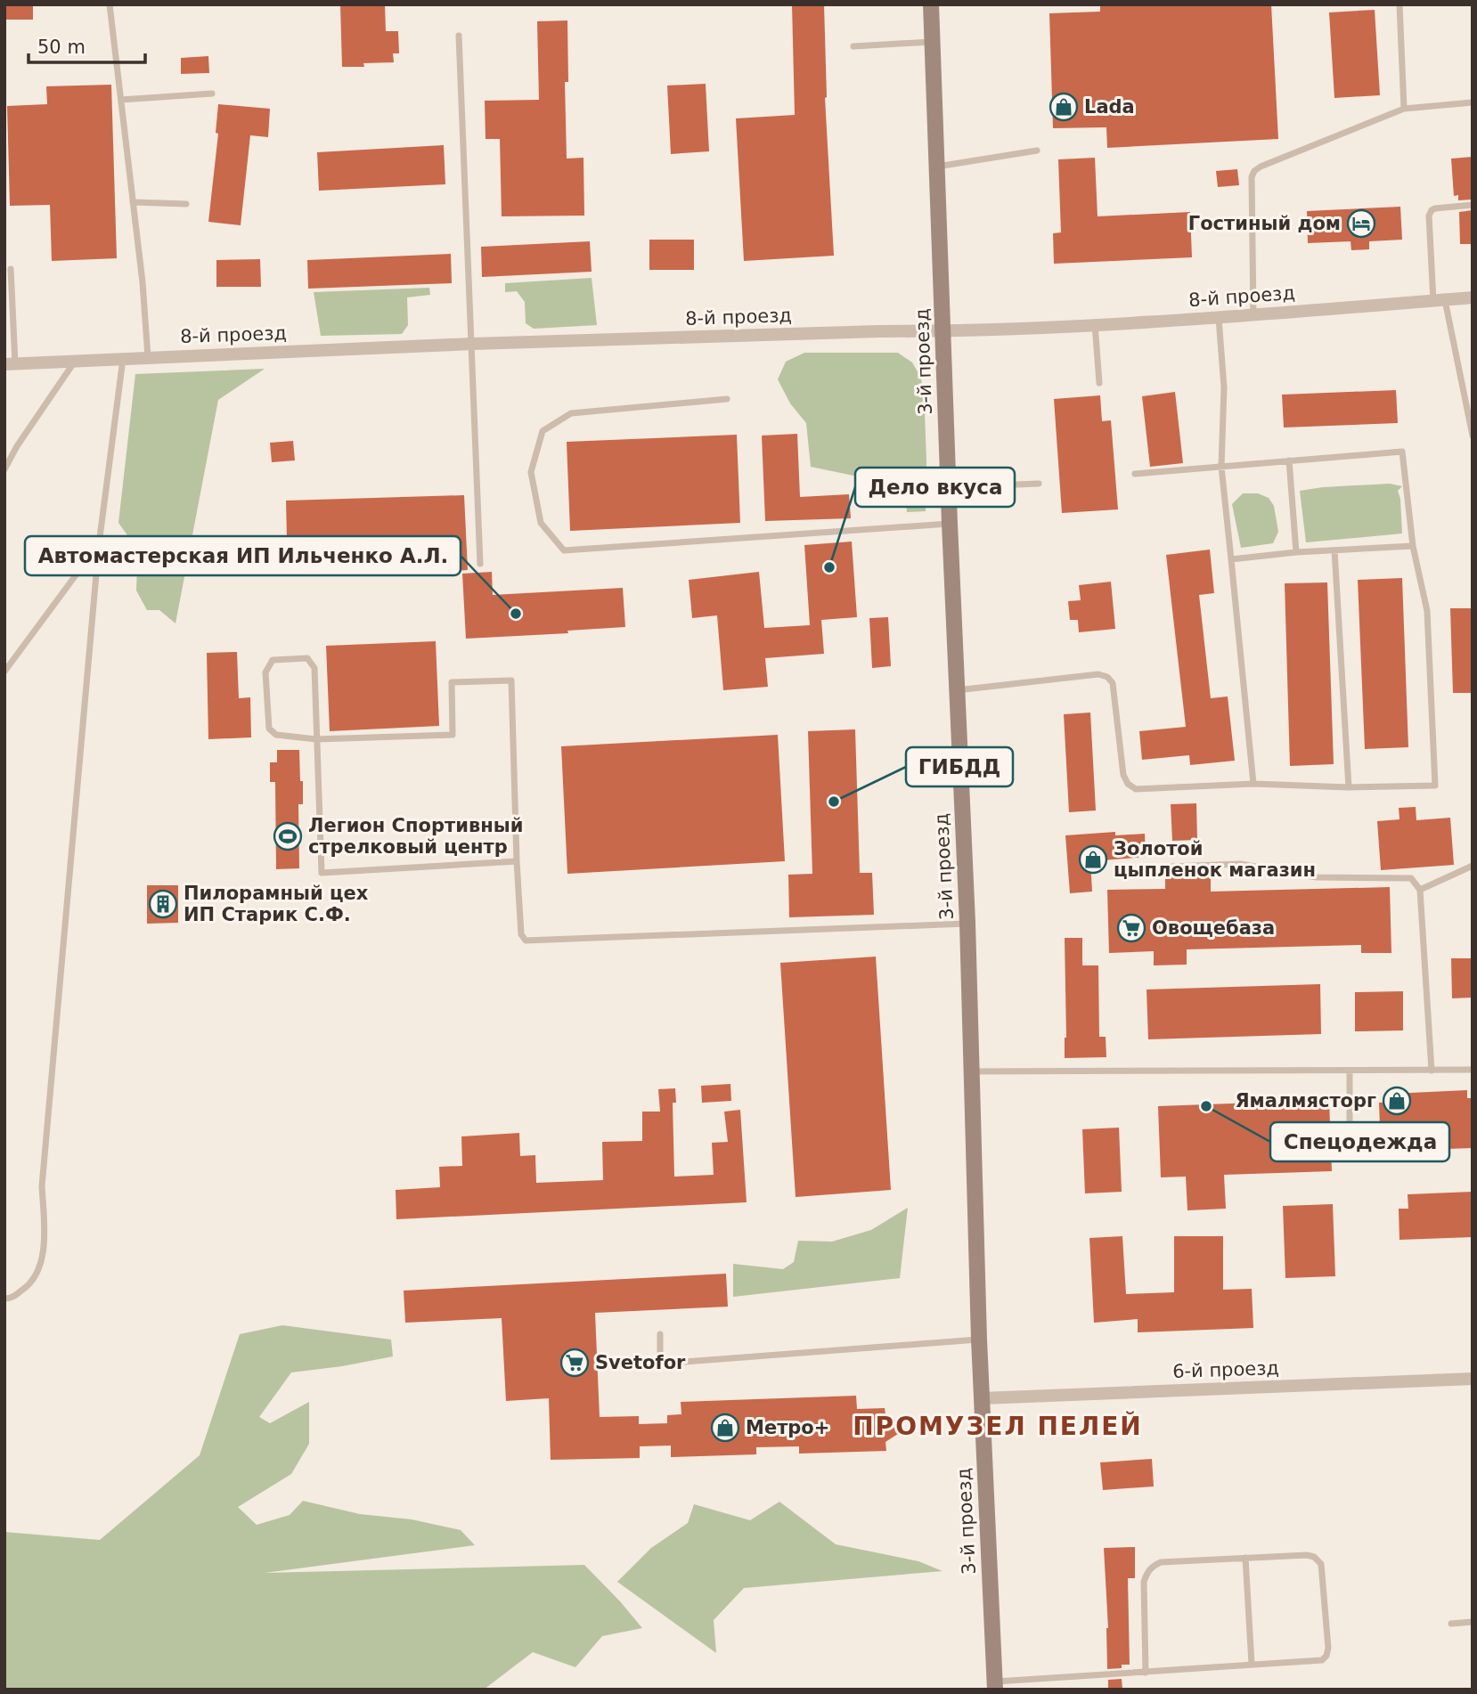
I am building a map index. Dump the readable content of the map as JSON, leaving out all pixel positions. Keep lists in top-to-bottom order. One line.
{"streets":{"street":["8-й проезд","3-й проезд","6-й проезд"]},"crossings":[["8-й проезд","3-й проезд"],["3-й проезд","6-й проезд"]],"districts":["ПРОМУЗЕЛ ПЕЛЕЙ"],"places":{"shop":["Lada","Золотой цыпленок магазин","Ямалмясторг","Метро+"],"hotel":["Гостиный дом"],"other":["Дело вкуса","Автомастерская ИП Ильченко А.Л.","ГИБДД","Спецодежда"],"sports":["Легион Спортивный стрелковый центр"],"building":["Пилорамный цех ИП Старик С.Ф."],"supermarket":["Овощебаза","Svetofor"]},"scale_bar":"50 m"}
